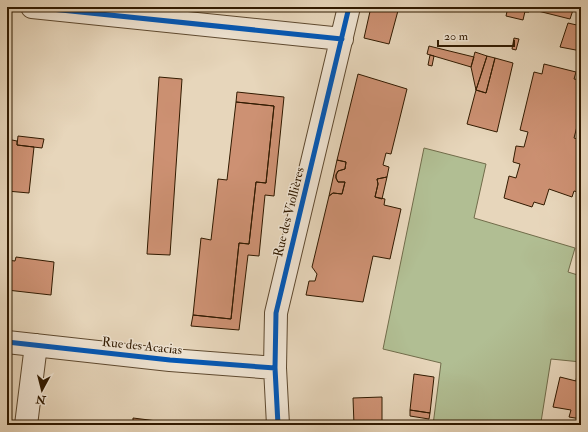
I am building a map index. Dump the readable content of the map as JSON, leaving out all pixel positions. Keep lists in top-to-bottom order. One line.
{"streets":{"street":["Rue des Viollières","Rue des Acacias"]},"crossings":[["Rue des Viollières","Rue des Acacias"]],"scale_bar":"20 m","north":"bottom"}
